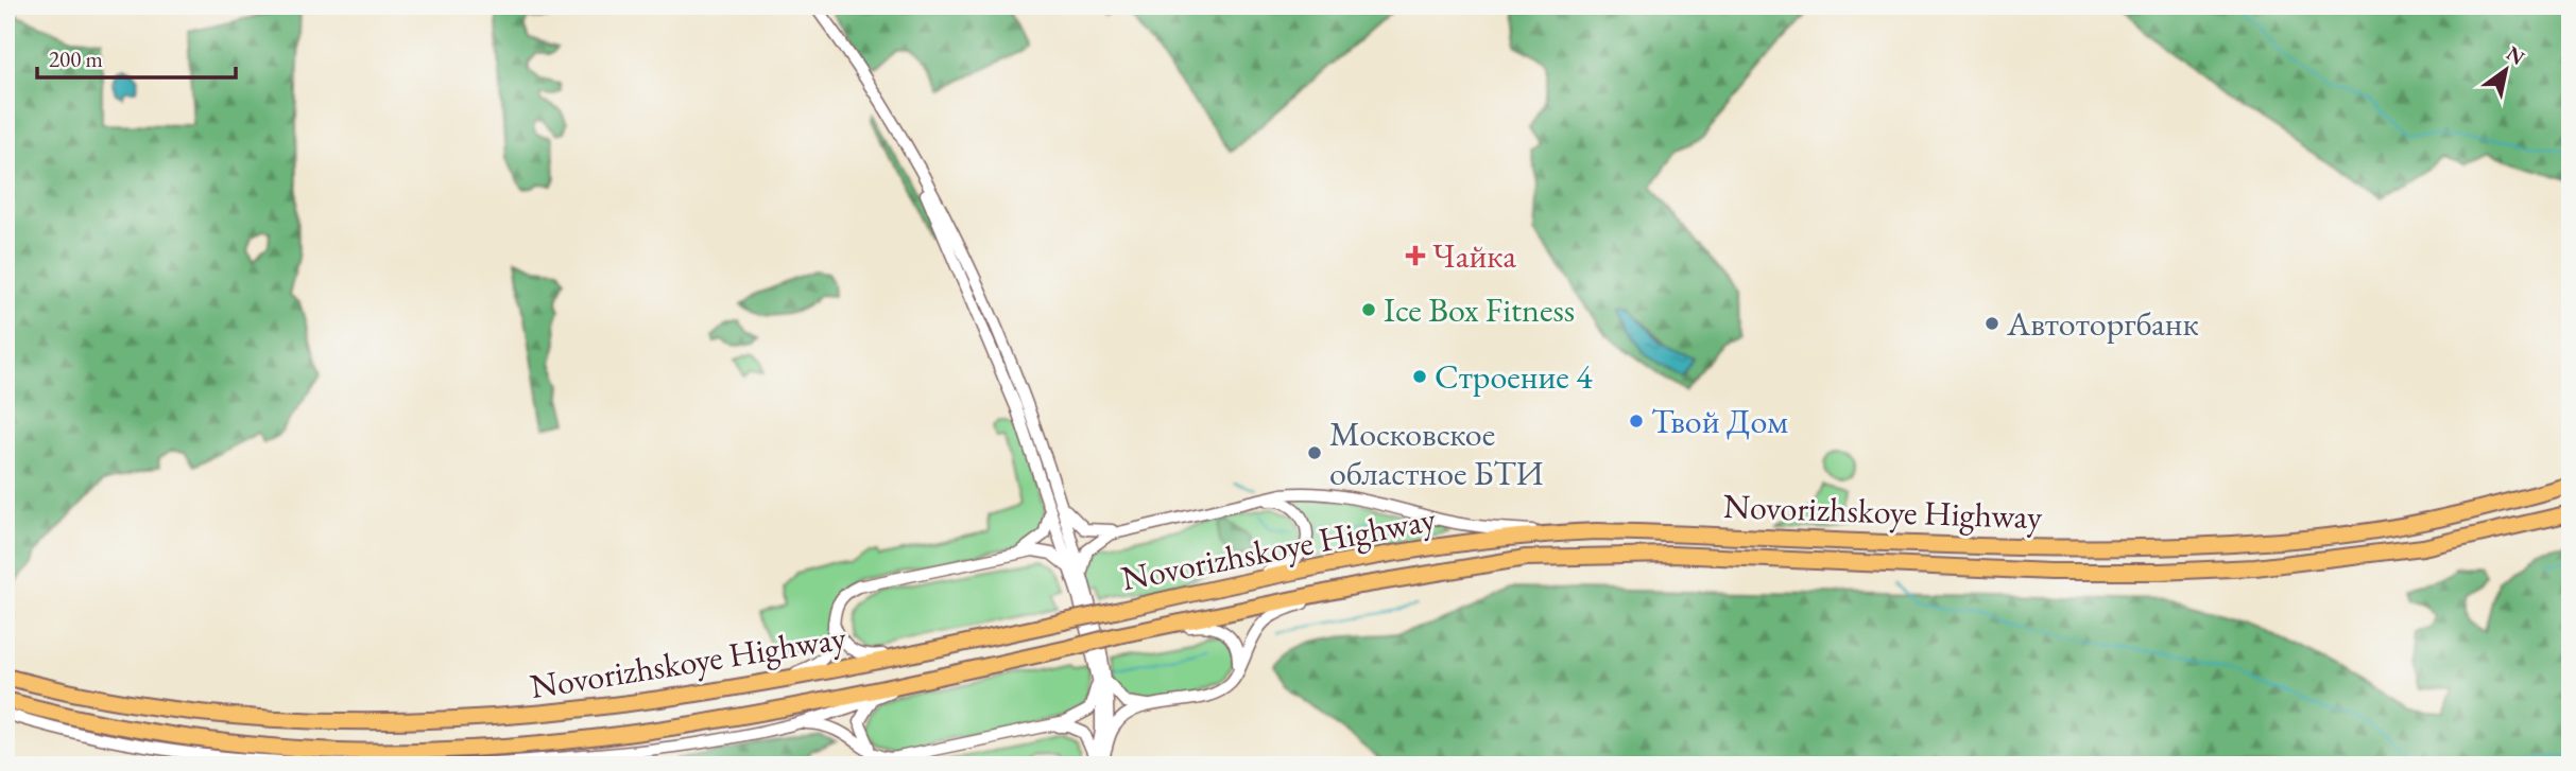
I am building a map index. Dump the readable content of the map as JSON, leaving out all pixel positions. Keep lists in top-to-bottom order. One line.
{"streets":{"highway":["Novorizhskoye Highway"]},"places":{"health":["Чайка"],"other":["Ice Box Fitness","Автоторгбанк","Строение 4","Твой Дом","Московское областное БТИ"]},"scale_bar":"200 m","north":"top right"}
